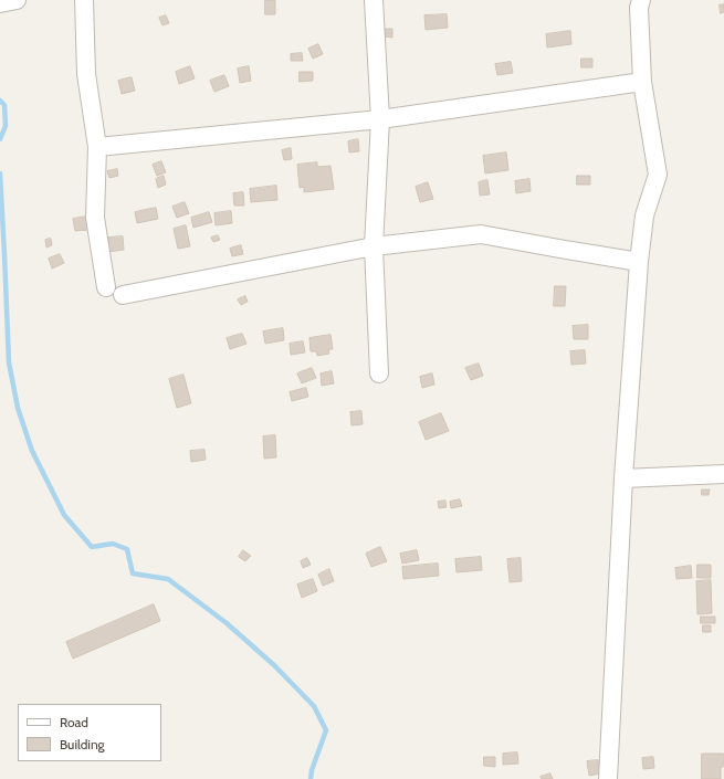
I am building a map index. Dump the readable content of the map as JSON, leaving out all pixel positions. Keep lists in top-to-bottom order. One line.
{"legend":["Road","Building"]}
